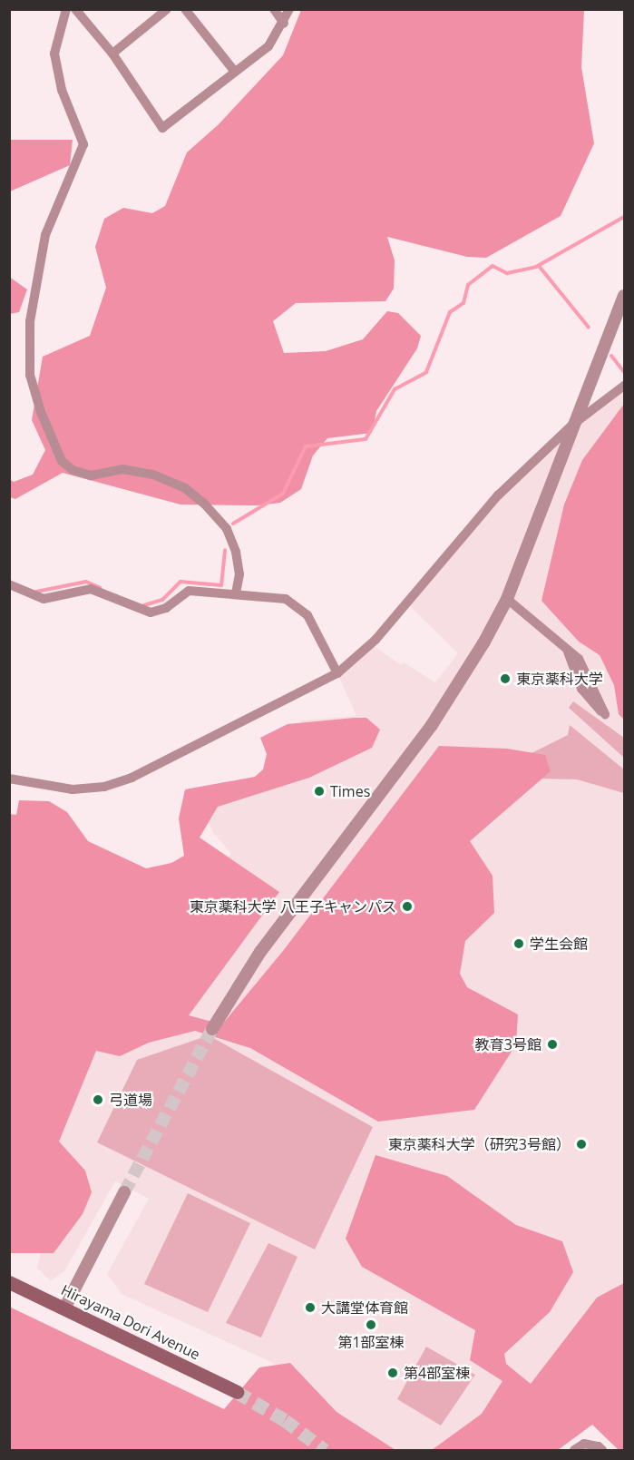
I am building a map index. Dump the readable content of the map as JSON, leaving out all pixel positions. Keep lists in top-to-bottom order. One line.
{"streets":{"main road":["Hirayama Dori Avenue"]},"places":["東京薬科大学","Times","東京薬科大学 八王子キャンパス","学生会館","教育3号館","弓道場","東京薬科大学（研究3号館）","大講堂体育館","第1部室棟","第4部室棟"]}
